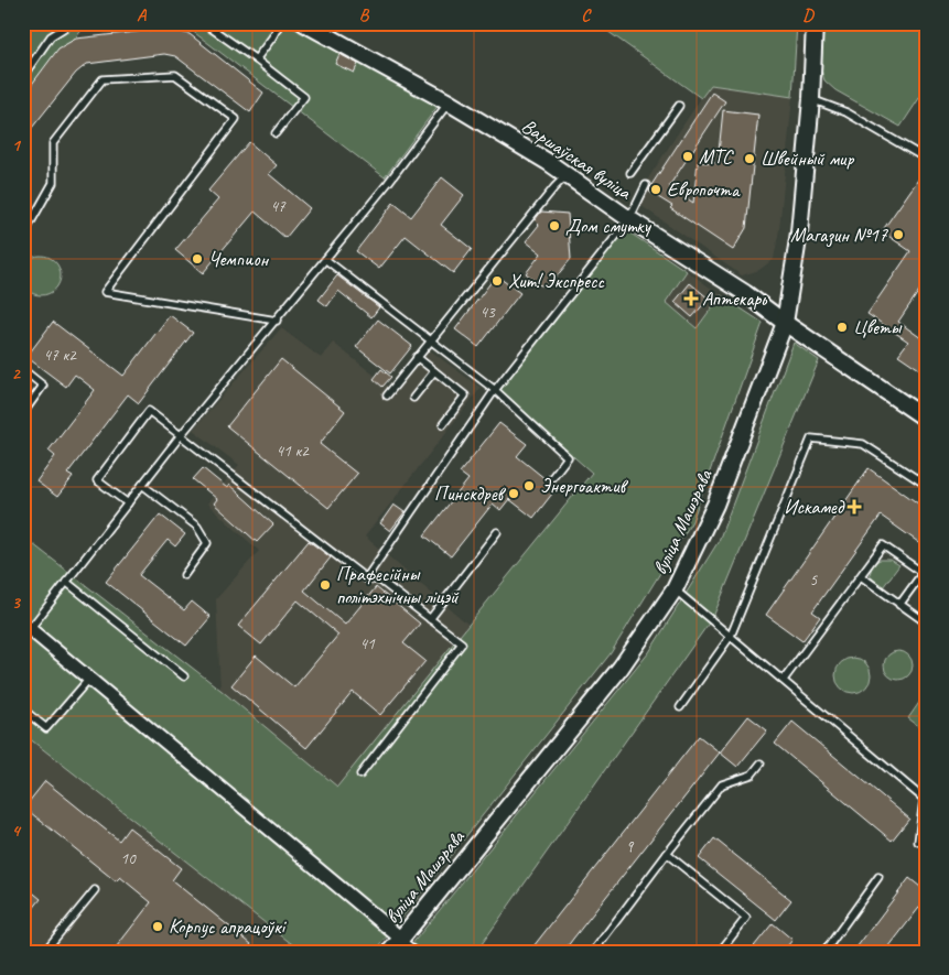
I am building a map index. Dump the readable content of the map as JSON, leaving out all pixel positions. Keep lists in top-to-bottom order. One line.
{"streets":{"street":["Варшаўская вуліца","вуліца Машэрава"]},"crossings":[["Варшаўская вуліца","вуліца Машэрава"]],"places":{"other":["МТС","Швейный мир","Европочта","Дом смутку","Магазин №17","Чемпион","Хит! Экспресс","Цветы","Энергоактив","Пинскдрев","Прафесійны політэхнічны ліцэй","Корпус апрацоўкі"],"health":["Аптекарь","Искамед"]},"house_numbers":["47","43","47 к2","41 к2","5","41","9","10"],"grid":{"columns":["A","B","C","D"],"rows":["1","2","3","4"]}}
